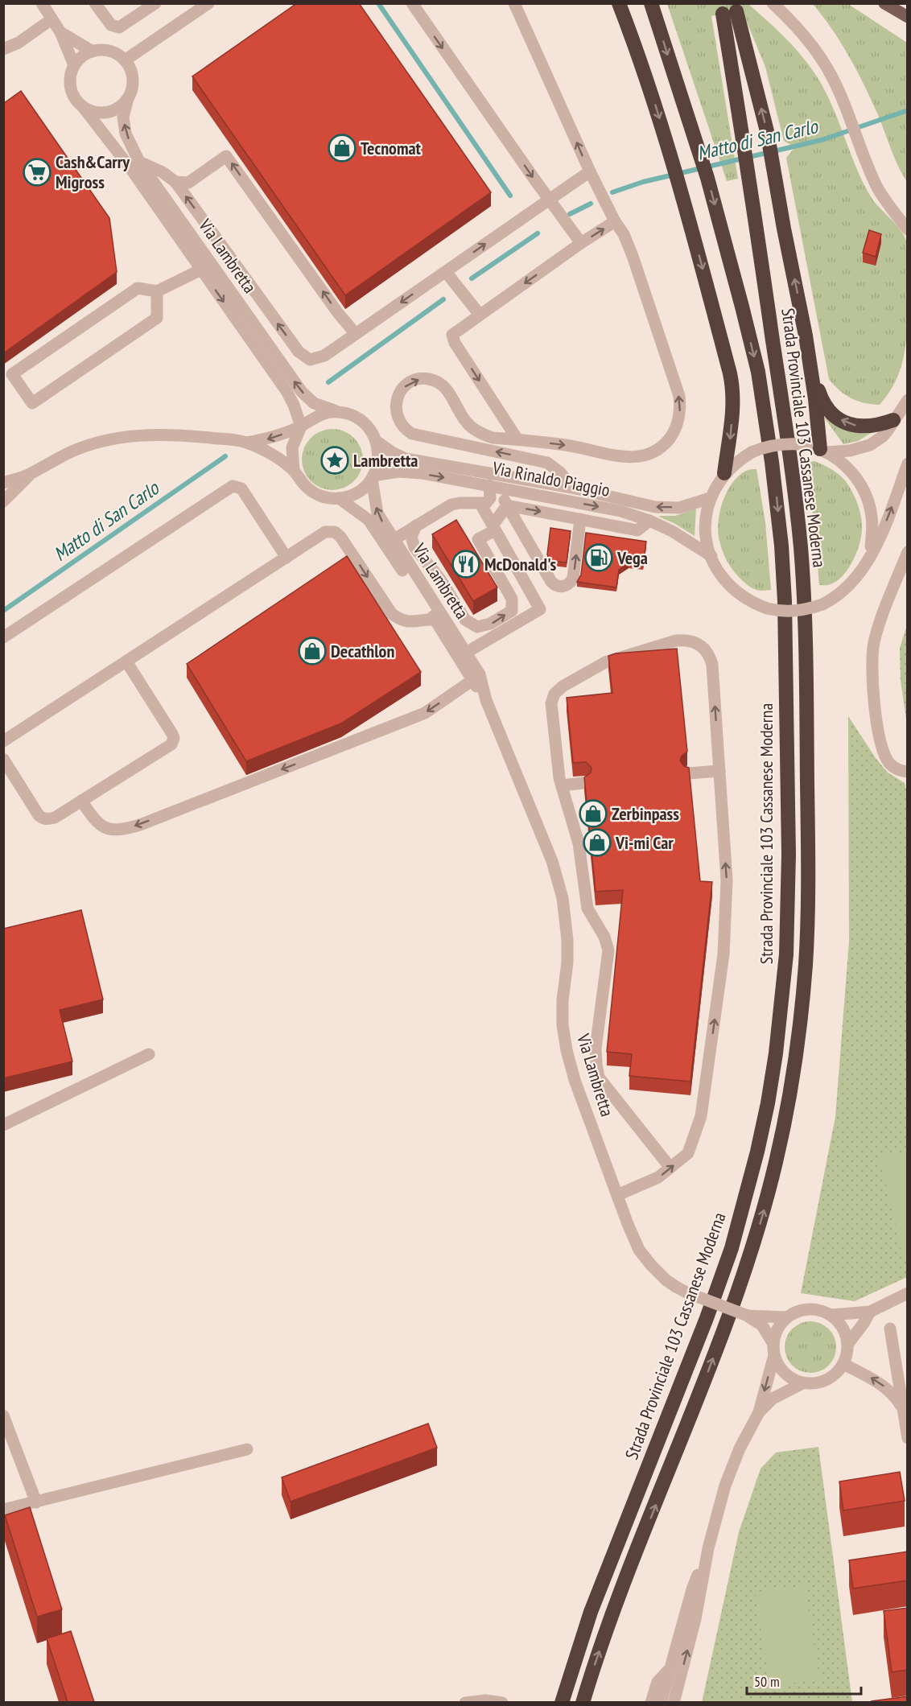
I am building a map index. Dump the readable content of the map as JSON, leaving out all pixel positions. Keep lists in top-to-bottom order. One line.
{"streets":{"highway":["Strada Provinciale 103 Cassanese Moderna"],"street":["Via Lambretta","Via Rinaldo Piaggio"]},"crossings":[["Via Lambretta","Via Rinaldo Piaggio"]],"water":["Matto di San Carlo"],"places":{"shop":["Tecnomat","Decathlon","Zerbinpass","Vi-mi Car"],"supermarket":["Cash&Carry Migross"],"place":["Lambretta"],"fuel station":["Vega"],"restaurant":["McDonald's"]},"scale_bar":"50 m"}
